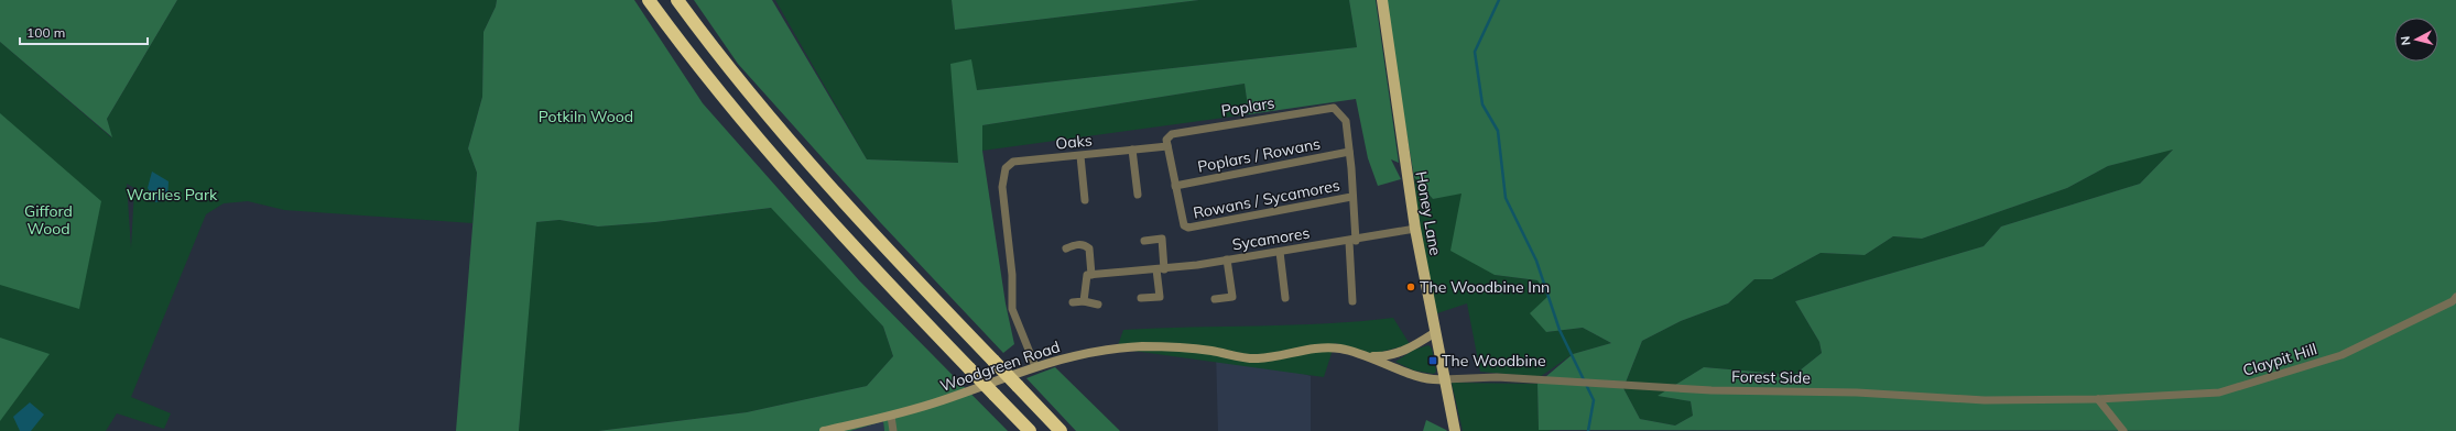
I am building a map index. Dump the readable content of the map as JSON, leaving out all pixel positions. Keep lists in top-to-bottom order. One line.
{"streets":{"main road":["Honey Lane"],"street":["Poplars","Oaks","Poplars / Rowans","Rowans / Sycamores","Sycamores","Claypit Hill","Woodgreen Road","Forest Side"]},"crossings":[["Poplars","Oaks"],["Poplars","Poplars / Rowans"],["Oaks","Woodgreen Road"],["Poplars / Rowans","Rowans / Sycamores"],["Honey Lane","Sycamores"],["Honey Lane","Woodgreen Road"],["Honey Lane","Forest Side"],["Claypit Hill","Forest Side"],["Woodgreen Road","Forest Side"]],"parks":["Potkiln Wood","Warlies Park","Gifford Wood"],"places":{"other":["The Woodbine Inn"],"transit":["The Woodbine"]},"scale_bar":"100 m","north":"left"}
